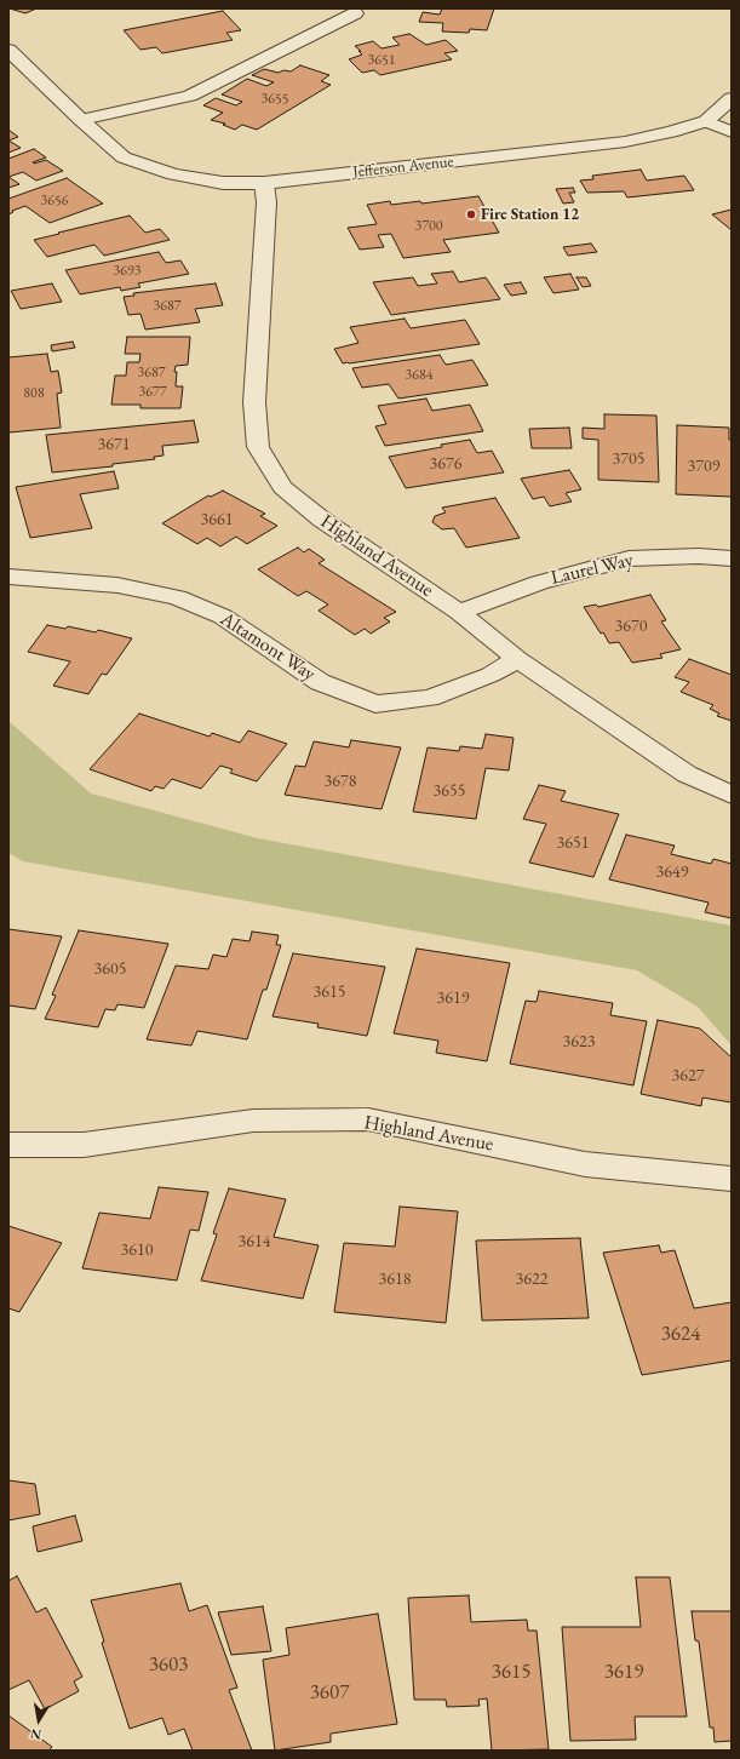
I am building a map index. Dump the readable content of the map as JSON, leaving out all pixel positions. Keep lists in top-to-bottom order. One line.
{"streets":{"street":["Jefferson Avenue","Highland Avenue","Laurel Way","Altamont Way"]},"crossings":[["Jefferson Avenue","Highland Avenue"],["Highland Avenue","Laurel Way"],["Highland Avenue","Altamont Way"]],"places":["Fire Station 12"],"house_numbers":["3651","3655","3656","3700","3693","3687","3687","3684","3677","808","3671","3705","3676","3709","3661","3670","3678","3655","3651","3649","3605","3615","3619","3623","3627","3614","3610","3618","3622","3624","3603","3615","3619","3607"],"north":"bottom"}
